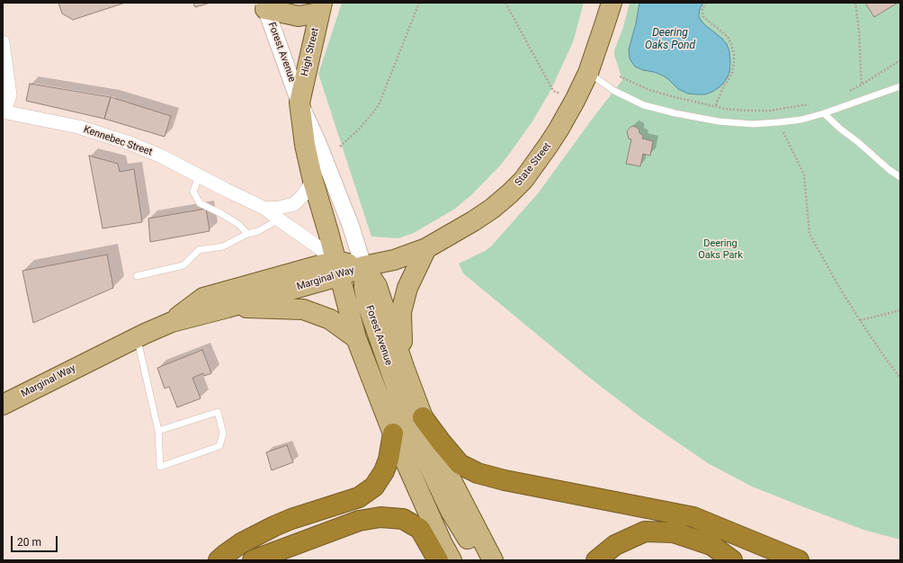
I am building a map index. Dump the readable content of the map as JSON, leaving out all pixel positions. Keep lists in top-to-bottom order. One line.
{"streets":{"main road":["Forest Avenue","High Street","State Street","Marginal Way"],"street":["Kennebec Street"]},"crossings":[["Forest Avenue","High Street"],["Forest Avenue","Kennebec Street"],["Forest Avenue","State Street"],["Forest Avenue","Marginal Way"],["Kennebec Street","Marginal Way"],["State Street","Marginal Way"]],"water":["Deering Oaks Pond"],"parks":["Deering Oaks Park"],"scale_bar":"20 m"}
